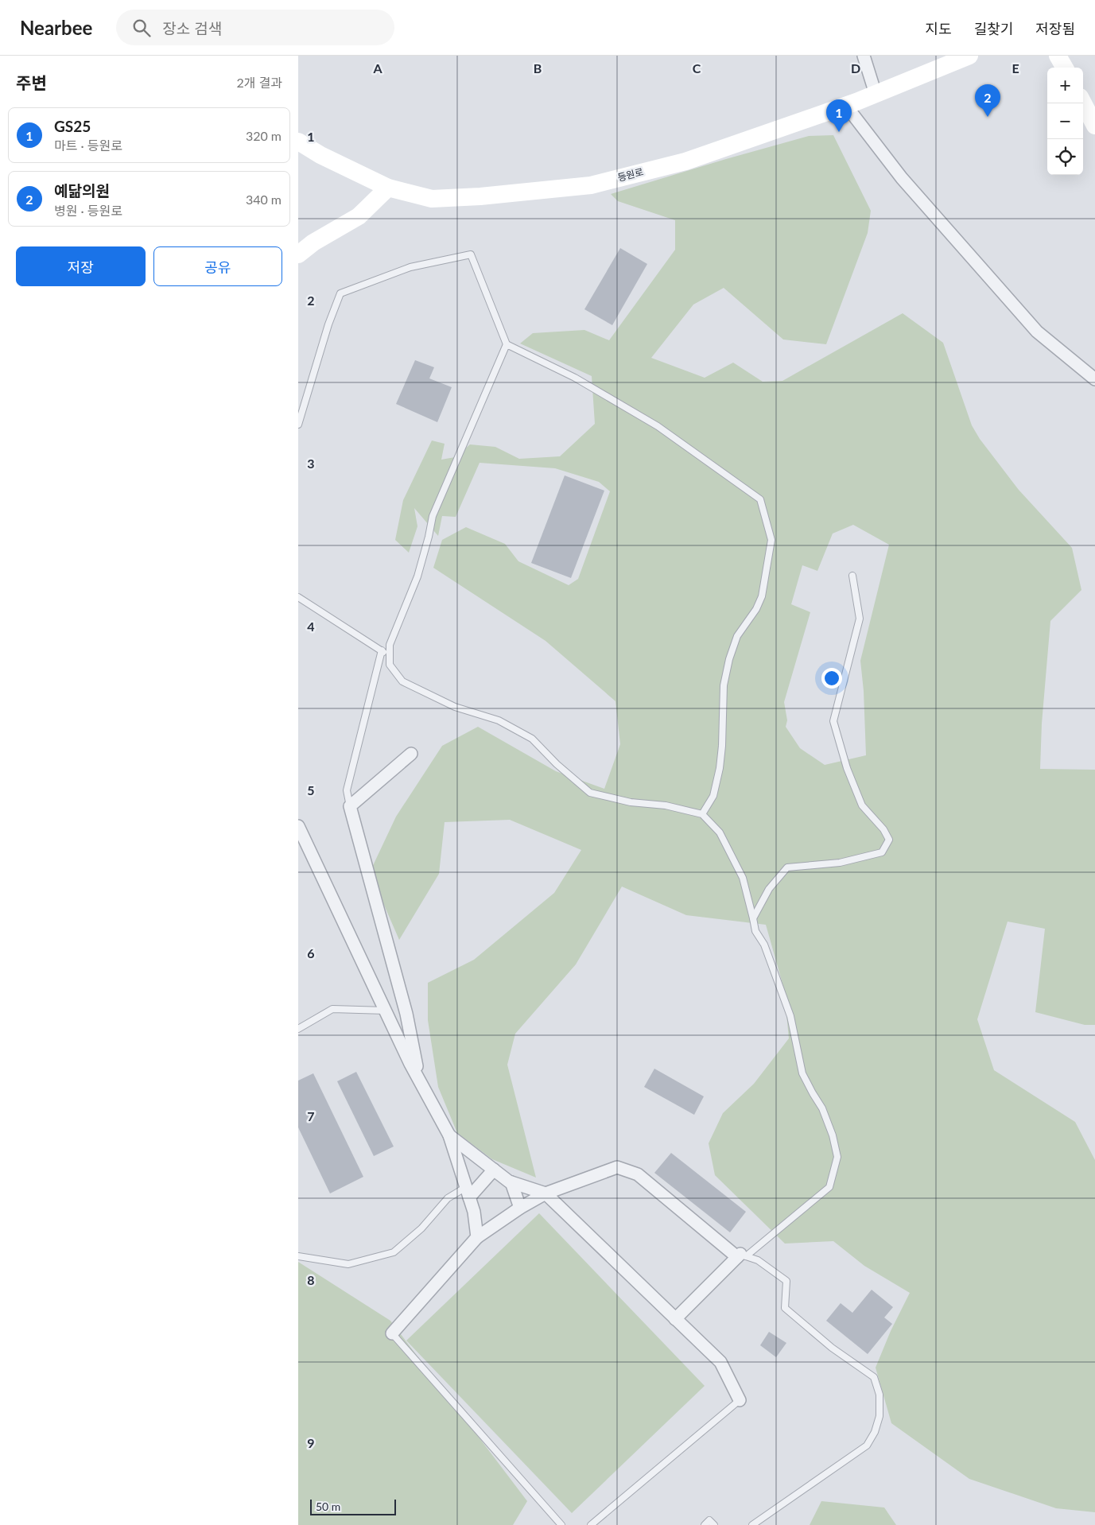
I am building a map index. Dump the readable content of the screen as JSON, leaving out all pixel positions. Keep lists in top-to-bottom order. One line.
{"streets":{"main road":["등원로"]},"scale_bar":"50 m","page":{"header":"Nearbee","search":"장소 검색","nav":["지도","길찾기","저장됨"],"heading":["주변","2개 결과"],"map_buttons":["+","−"],"pins":["2","1"],"list":[{"mark":"1","name":"GS25","note":"마트 · 등원로","value":"320 m"},{"mark":"2","name":"예닮의원","note":"병원 · 등원로","value":"340 m"}],"buttons":["저장","공유"],"scale":"50 m"},"grid":{"columns":["A","B","C","D","E"],"rows":["1","2","3","4","5","6","7","8","9"]}}
